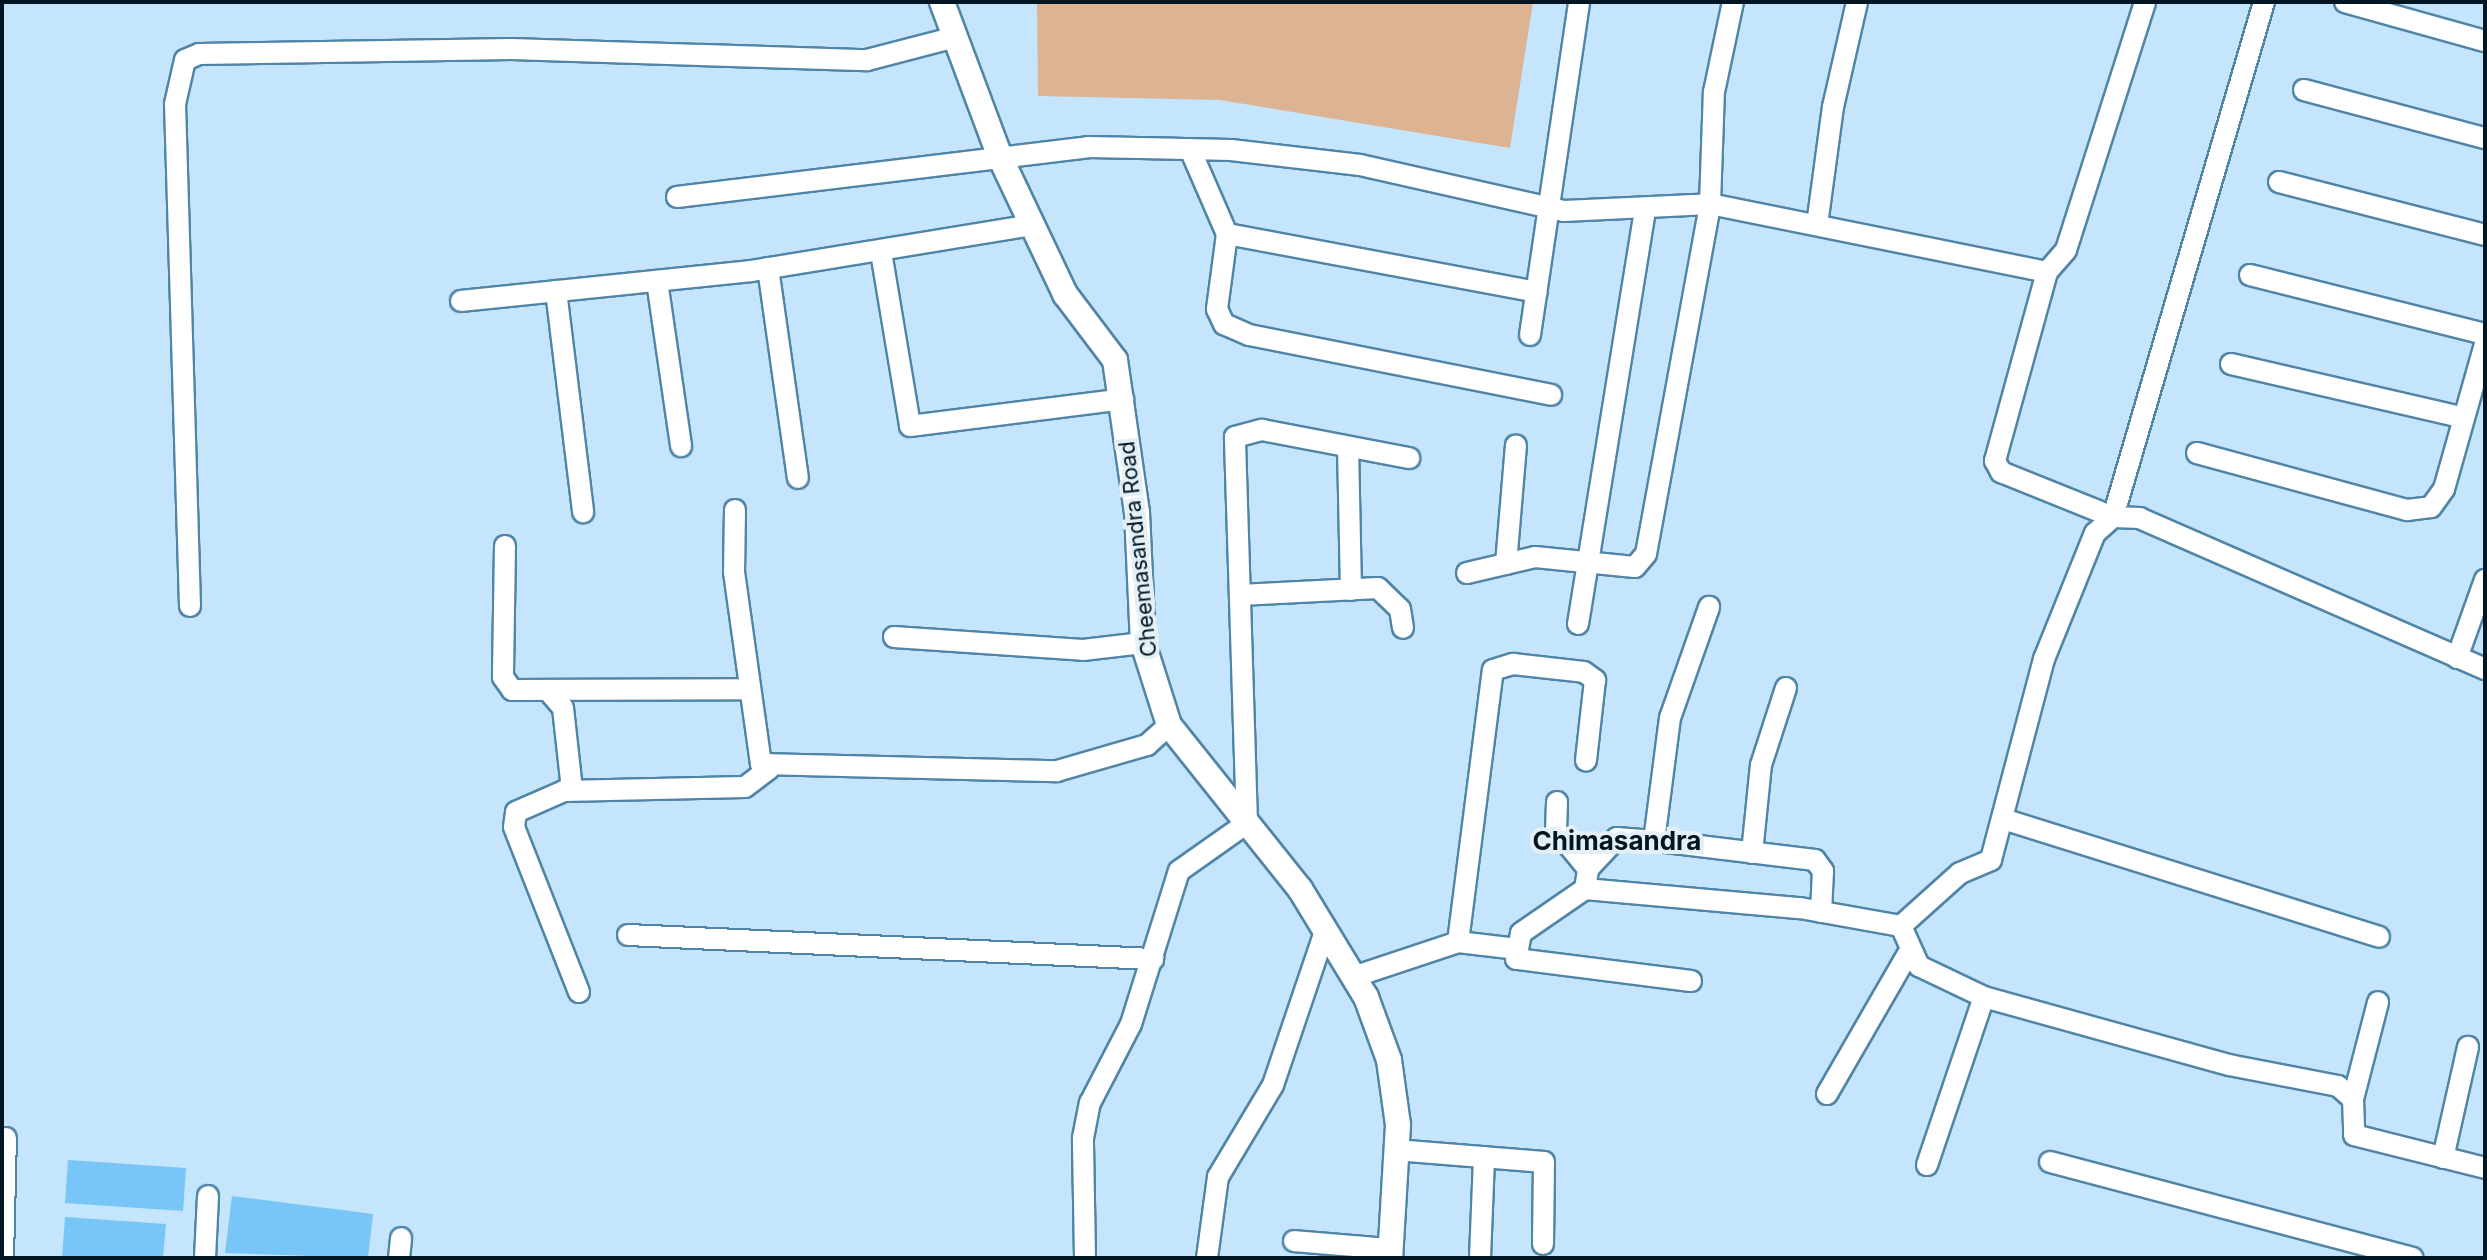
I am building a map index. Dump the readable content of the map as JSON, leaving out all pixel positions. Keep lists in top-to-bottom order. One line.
{"streets":{"street":["Cheemasandra Road"]},"districts":["Chimasandra"]}
